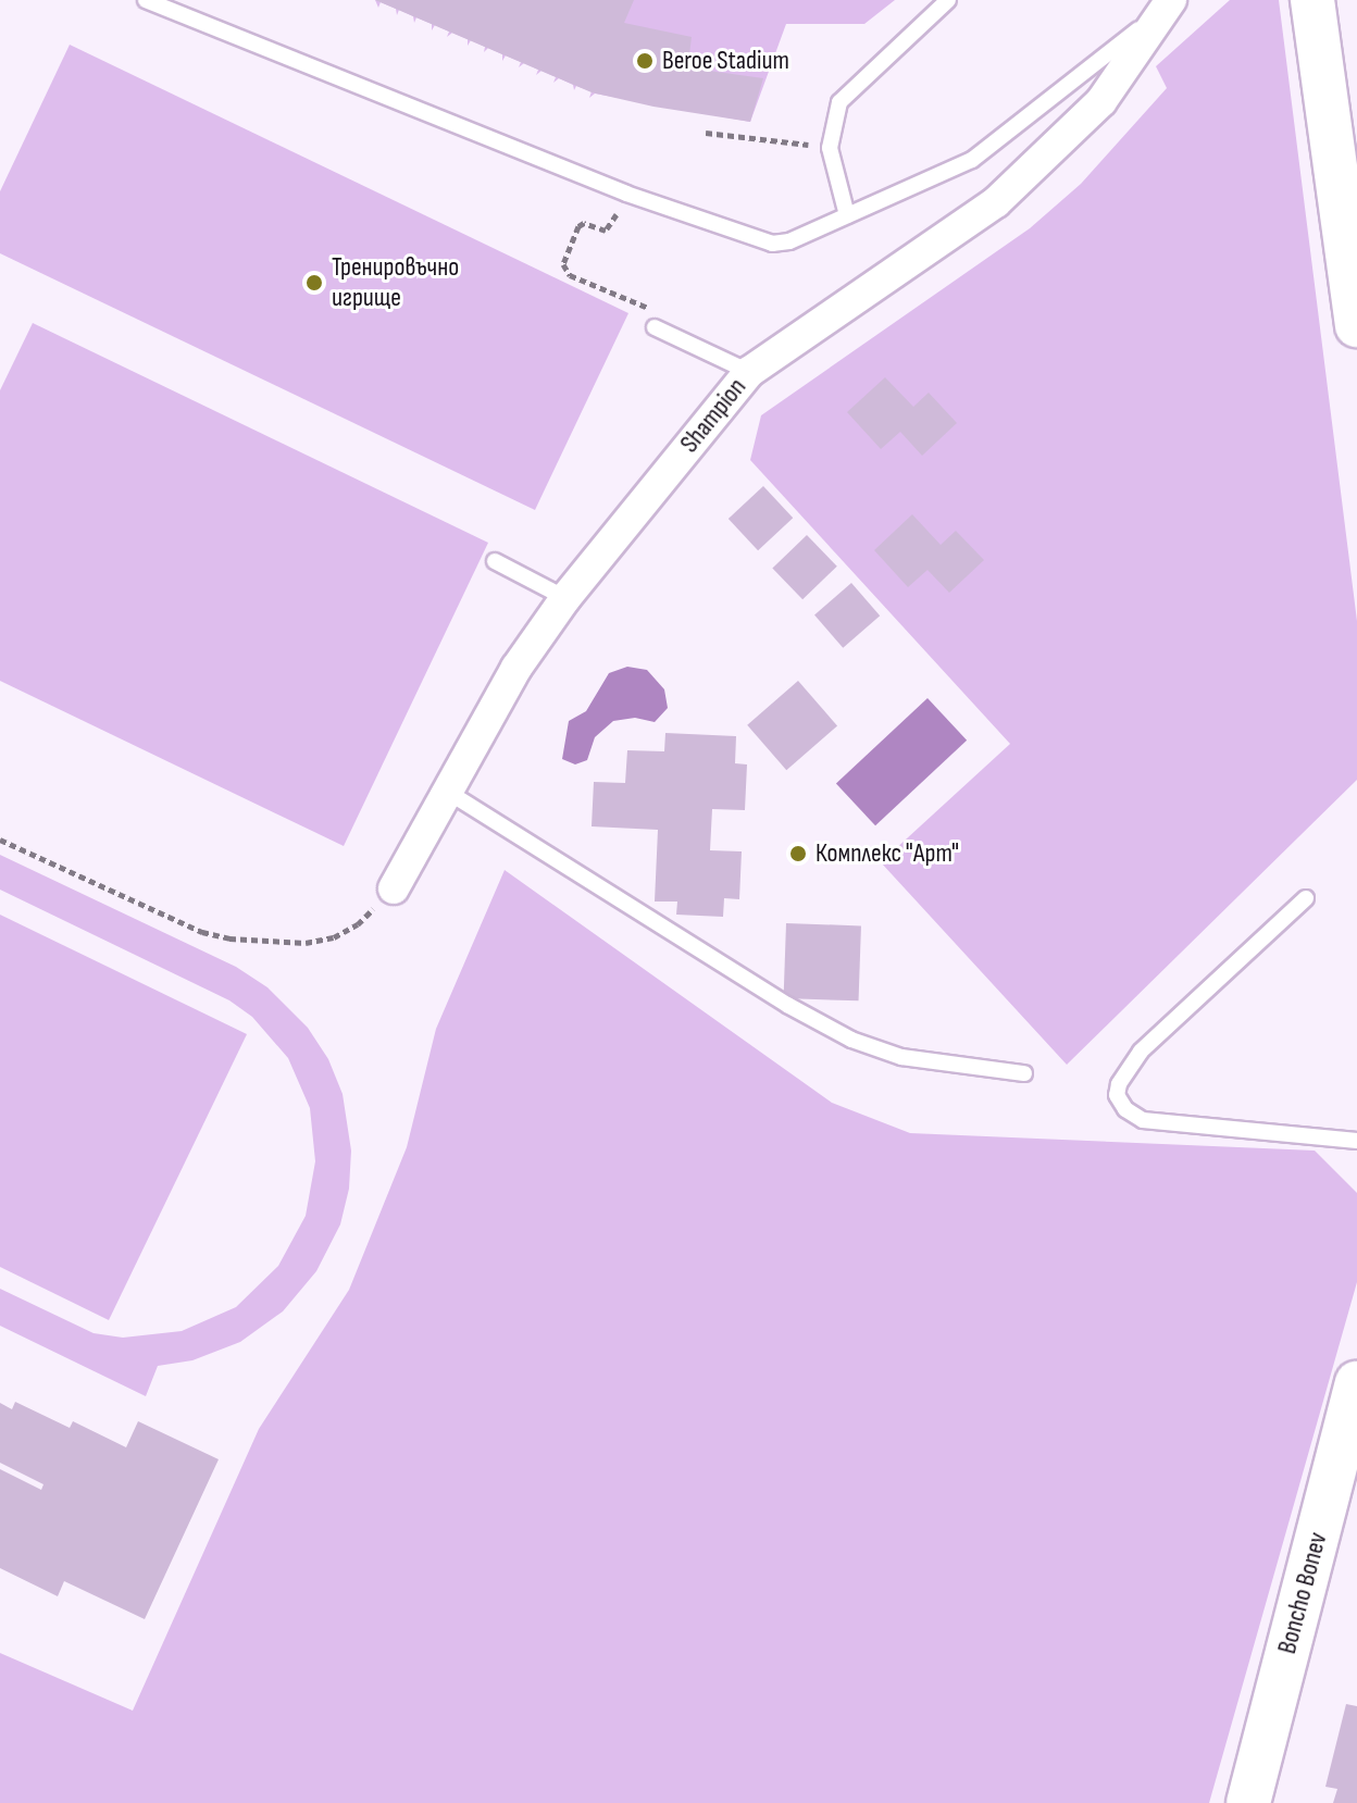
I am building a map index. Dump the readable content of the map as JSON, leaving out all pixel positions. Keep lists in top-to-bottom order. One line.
{"streets":{"street":["Shampion","Boncho Bonev"]},"places":["Beroe Stadium","Тренировъчно игрище","Комплекс \"Арт\""]}
